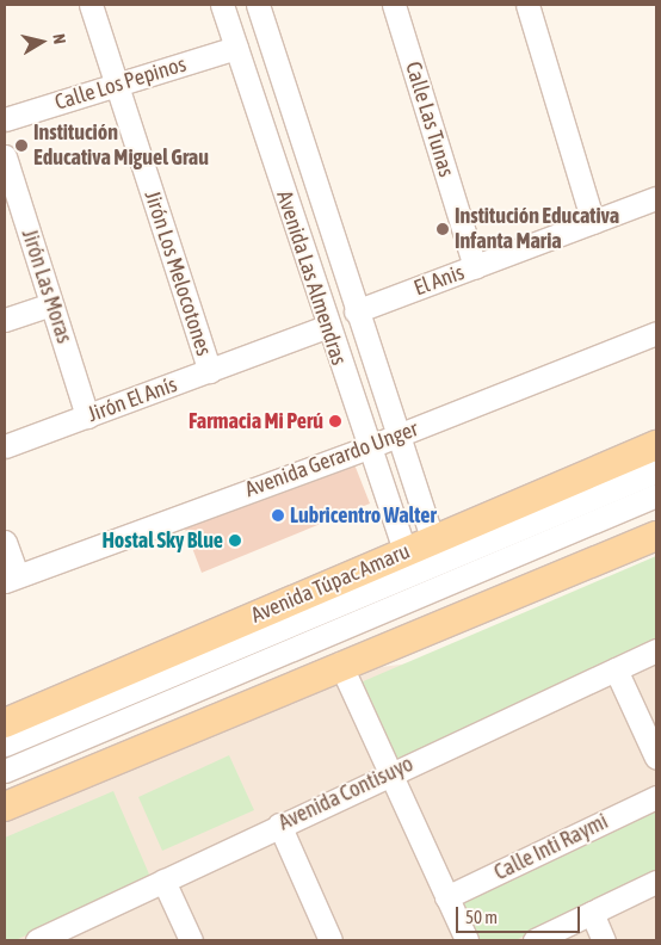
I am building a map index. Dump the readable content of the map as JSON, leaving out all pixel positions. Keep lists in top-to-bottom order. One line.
{"streets":{"main road":["Avenida Túpac Amaru"],"street":["Calle Los Pepinos","Calle Las Tunas","Jirón Los Melocotones","Avenida Las Almendras","El Anis","Jirón Las Moras","Jirón El Anís","Avenida Gerardo Unger","Avenida Contisuyo","Calle Inti Raymi"]},"crossings":[["Calle Los Pepinos","Jirón Los Melocotones"],["Calle Los Pepinos","Avenida Las Almendras"],["Calle Las Tunas","El Anis"],["Jirón Los Melocotones","Jirón El Anís"],["Avenida Las Almendras","El Anis"],["Avenida Las Almendras","Jirón El Anís"],["Avenida Las Almendras","Avenida Gerardo Unger"],["Avenida Las Almendras","Avenida Túpac Amaru"],["Jirón Las Moras","Jirón El Anís"]],"places":["Institución Educativa Miguel Grau","Institución Educativa Infanta Maria","Farmacia Mi Perú","Lubricentro Walter","Hostal Sky Blue"],"scale_bar":"50 m","north":"right"}
